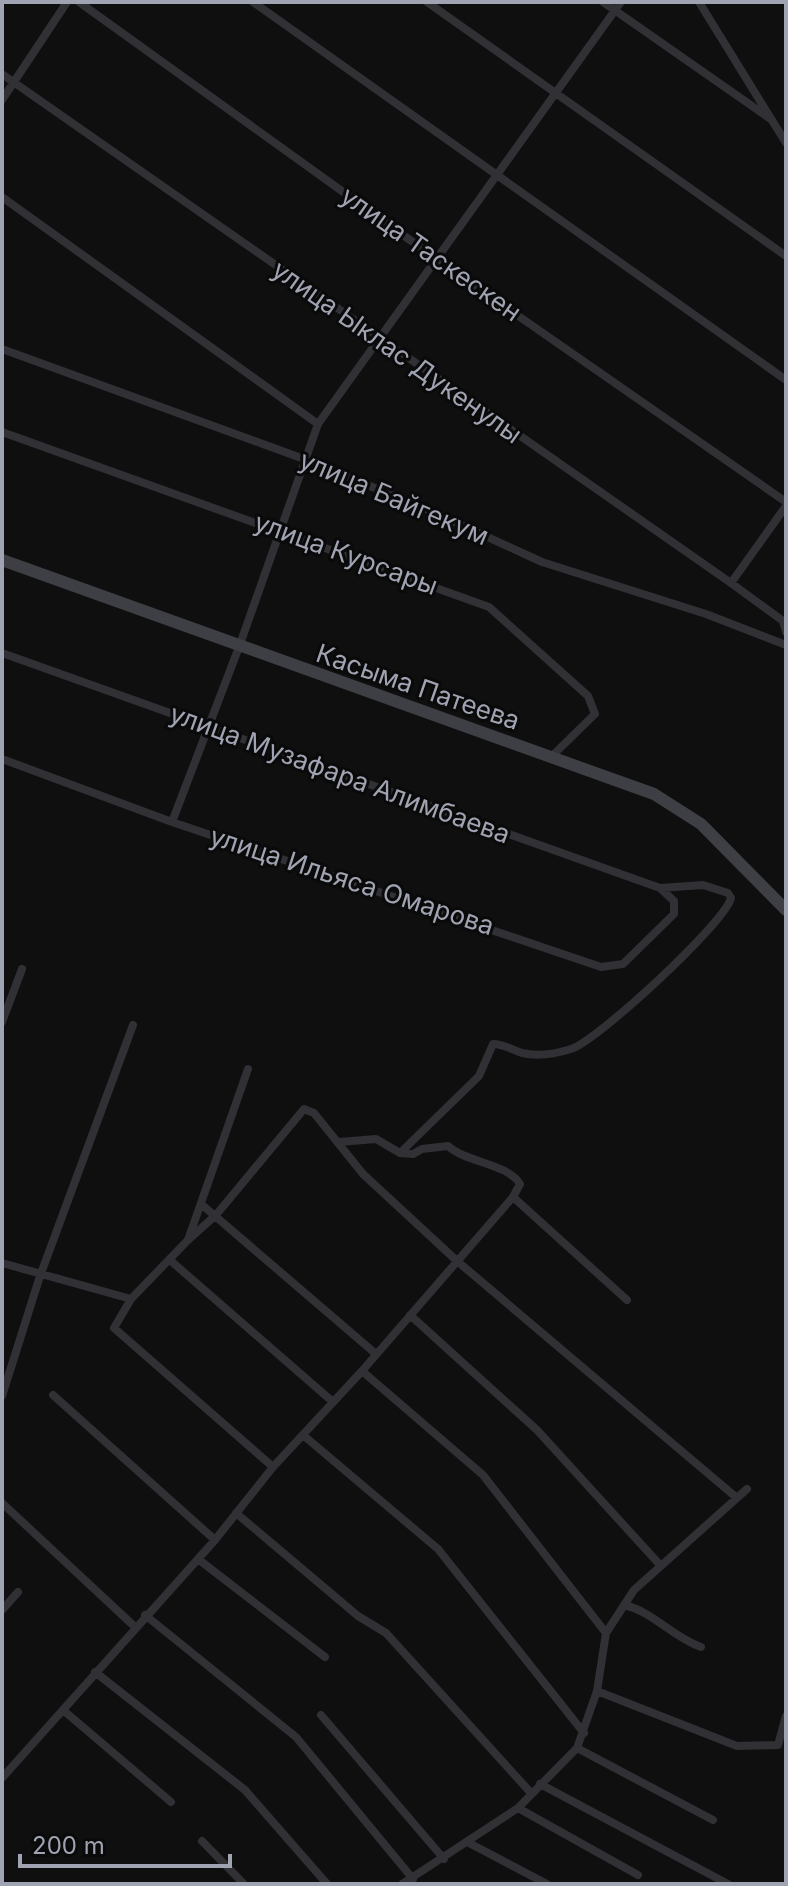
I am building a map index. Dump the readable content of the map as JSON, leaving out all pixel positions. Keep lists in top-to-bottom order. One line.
{"streets":{"main road":["Касыма Патеева"],"street":["улица Таскескен","улица Ыклас Дукенулы","улица Байгекум","улица Курсары","улица Музафара Алимбаева","улица Ильяса Омарова"]},"crossings":[["улица Курсары","Касыма Патеева"],["улица Музафара Алимбаева","улица Ильяса Омарова"]],"scale_bar":"200 m"}
